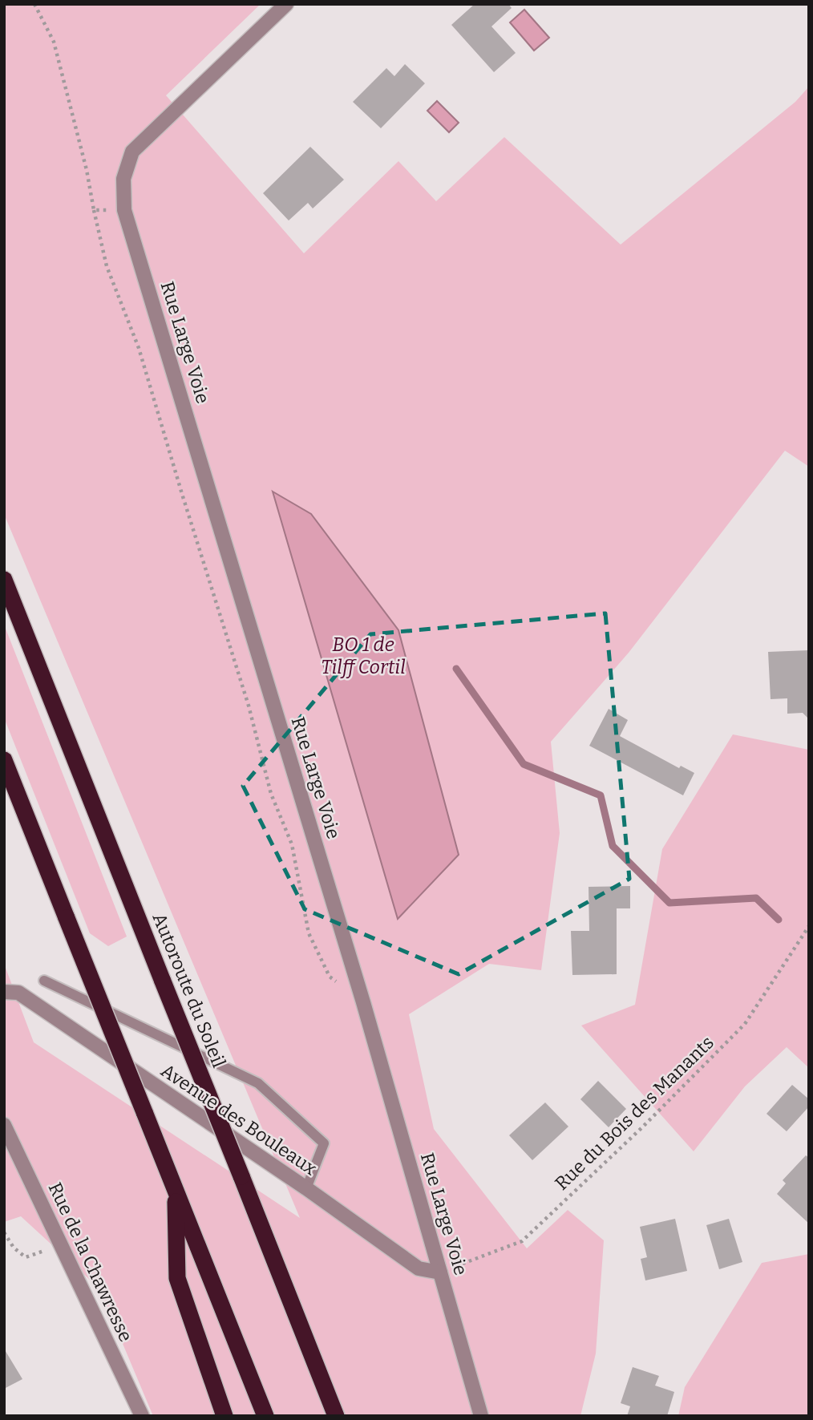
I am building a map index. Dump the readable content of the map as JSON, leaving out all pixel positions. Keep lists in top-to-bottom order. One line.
{"streets":{"highway":["Autoroute du Soleil"],"street":["Rue Large Voie","Avenue des Bouleaux","Rue de la Chawresse"],"path":["Rue du Bois des Manants"]},"crossings":[["Rue Large Voie","Rue du Bois des Manants"],["Rue Large Voie","Avenue des Bouleaux"],["Rue du Bois des Manants","Avenue des Bouleaux"]],"water":["BO 1 de Tilff Cortil"]}
